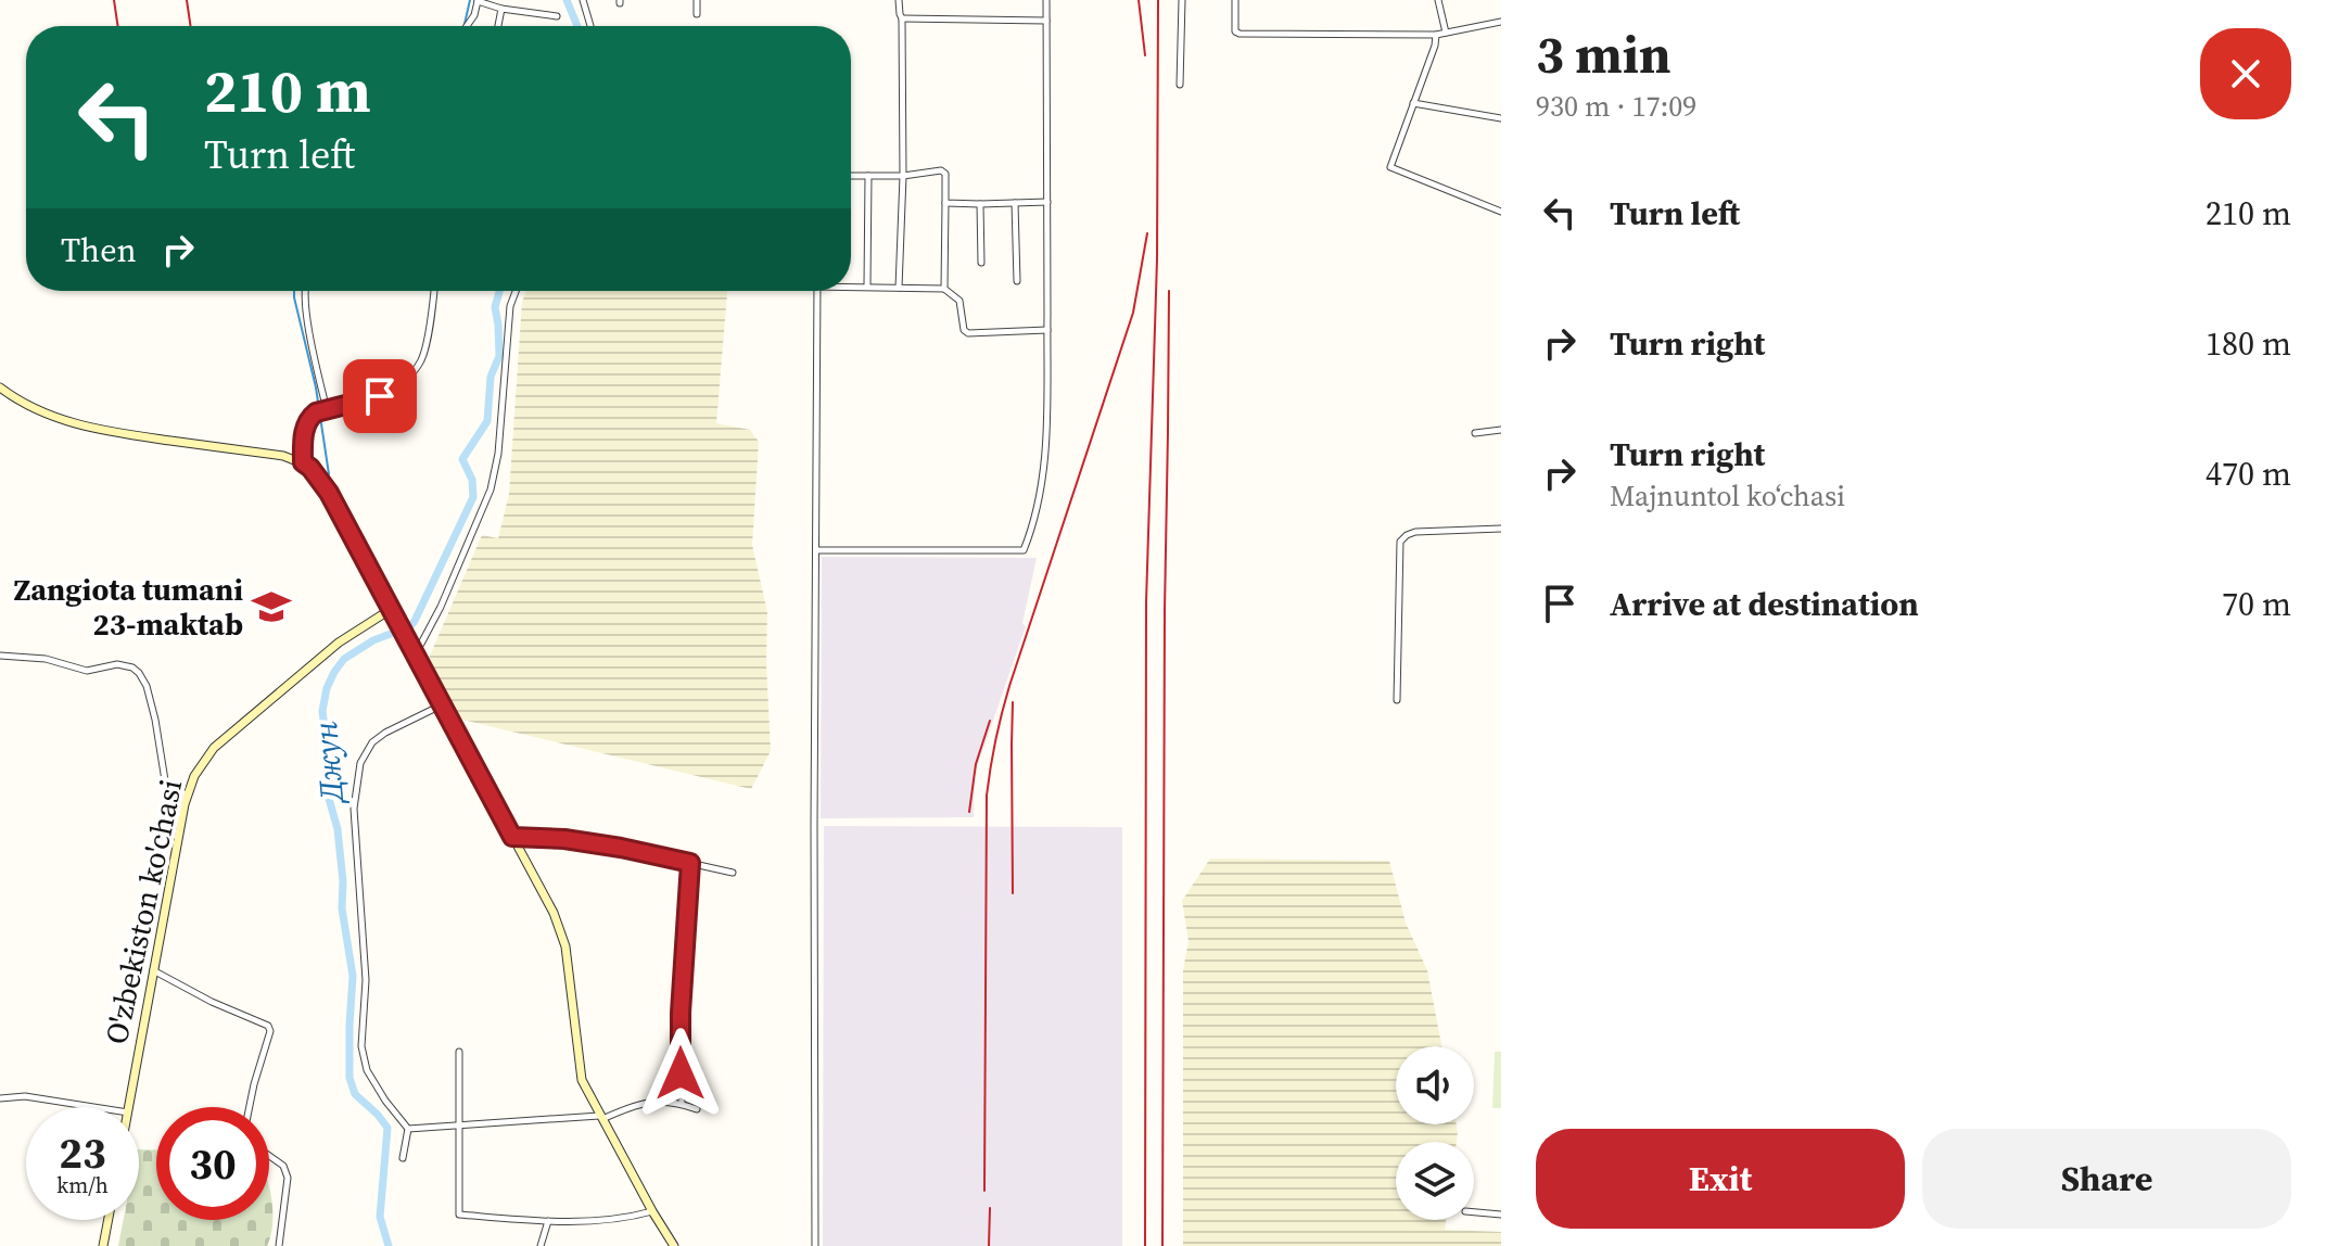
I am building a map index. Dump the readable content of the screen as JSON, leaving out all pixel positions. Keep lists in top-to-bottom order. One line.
{"streets":{"main road":["O'zbekiston ko'chasi"]},"water":["Джун"],"places":{"school or university":["Zangiota tumani 23-maktab"]},"page":{"heading":["3 min","930 m · 17:09"],"turn":["210 m","Turn left"],"list":[{"name":"Turn left","value":"210 m"},{"name":"Turn right","value":"180 m"},{"name":"Turn right","note":"Majnuntol ko‘chasi","value":"470 m"},{"name":"Arrive at destination","value":"70 m"}],"then":"Then","speed":"23 km/h","limit":"30","buttons":["Exit","Share"]}}
